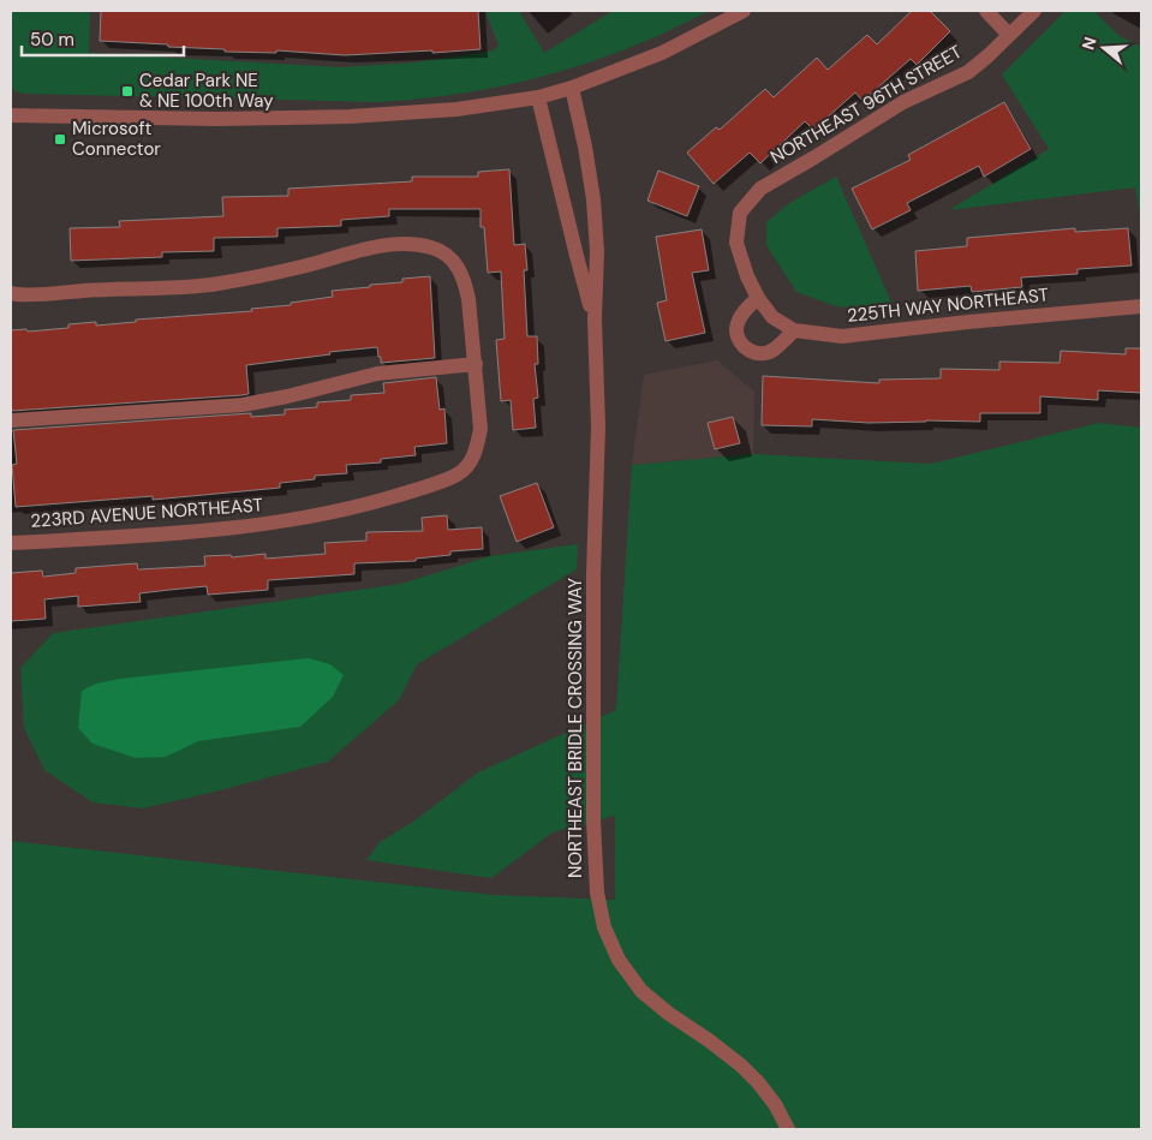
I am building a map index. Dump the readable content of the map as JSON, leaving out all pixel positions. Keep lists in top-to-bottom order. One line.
{"streets":{"street":["NORTHEAST 96TH STREET","225TH WAY NORTHEAST","223RD AVENUE NORTHEAST","NORTHEAST BRIDLE CROSSING WAY"]},"crossings":[["NORTHEAST 96TH STREET","225TH WAY NORTHEAST"]],"places":{"transit":["Cedar Park NE & NE 100th Way","Microsoft Connector"]},"scale_bar":"50 m","north":"left"}
